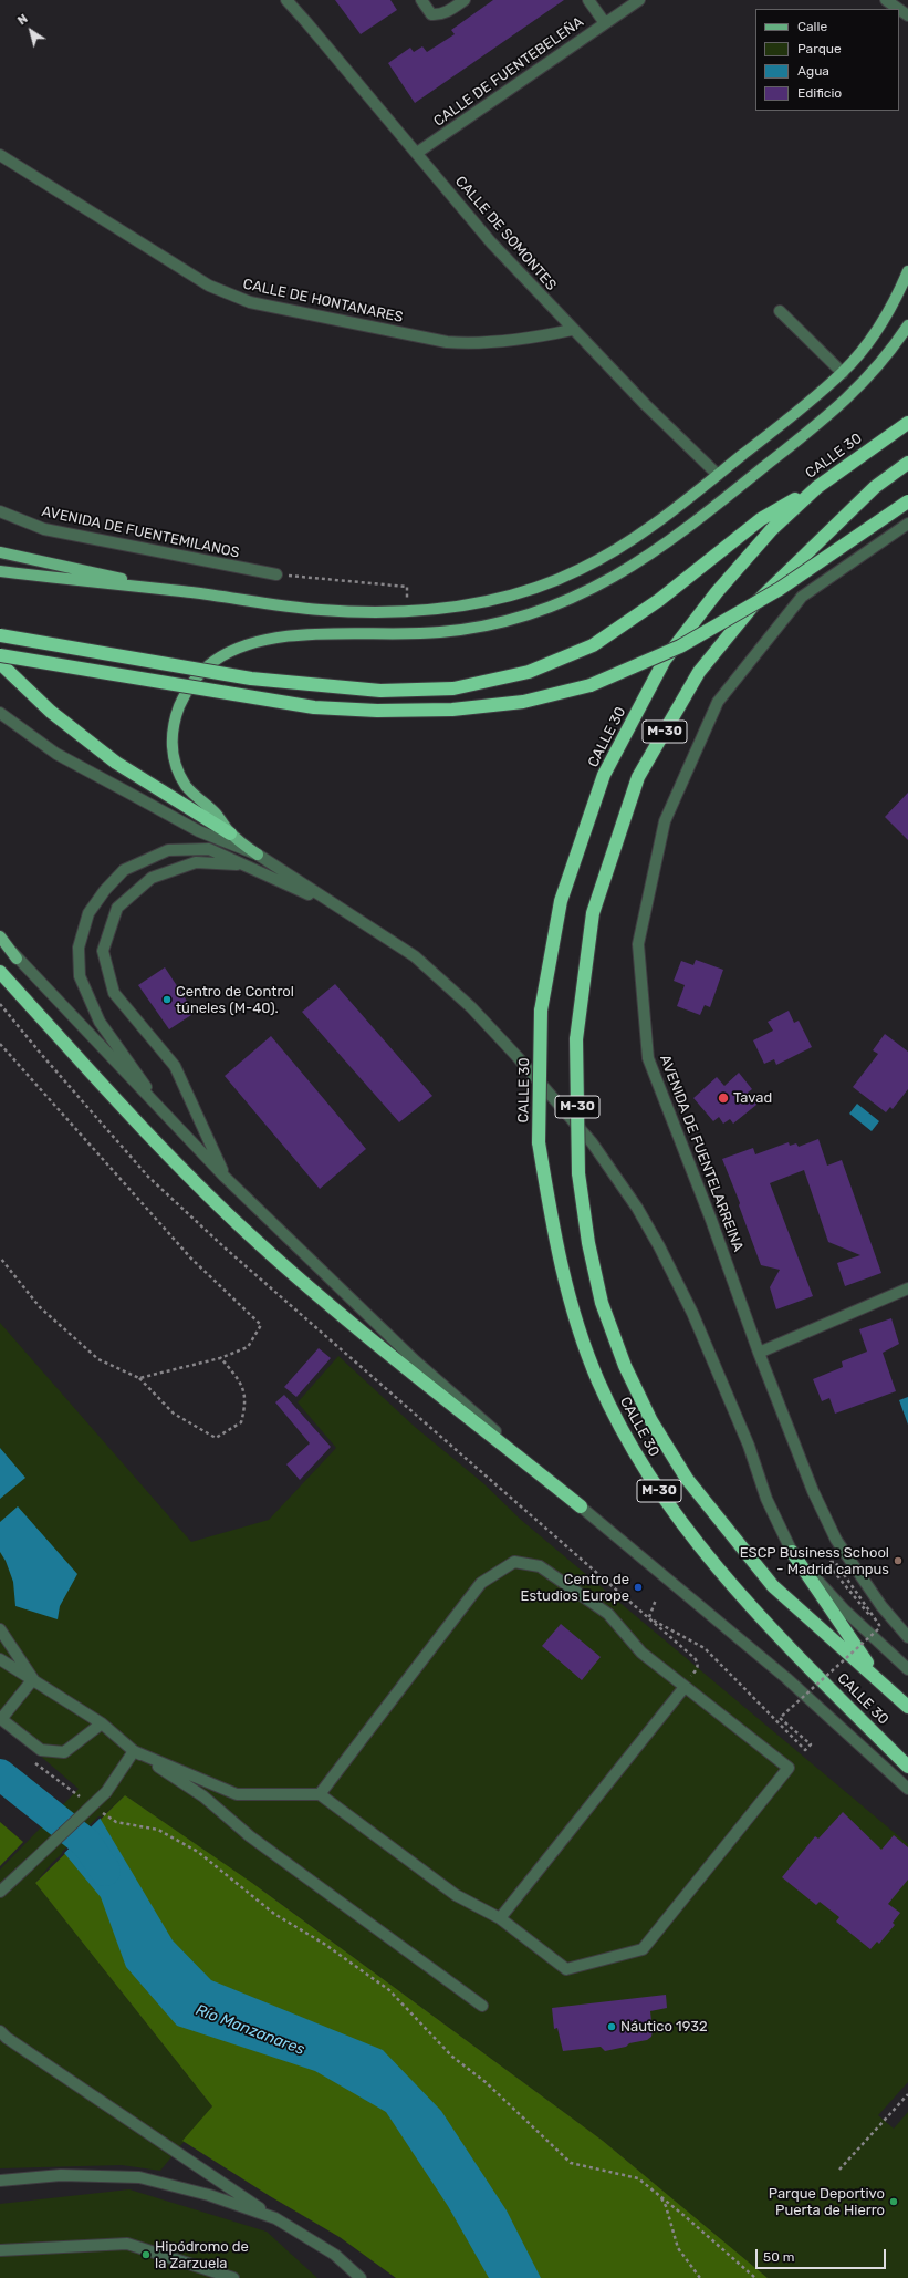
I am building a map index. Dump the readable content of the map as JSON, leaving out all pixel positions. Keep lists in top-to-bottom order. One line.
{"streets":{"highway":["CALLE 30","M-30"],"street":["CALLE DE FUENTEBELEÑA","CALLE DE SOMONTES","CALLE DE HONTANARES","AVENIDA DE FUENTEMILANOS","AVENIDA DE FUENTELARREINA"]},"crossings":[["CALLE DE FUENTEBELEÑA","CALLE DE SOMONTES"],["CALLE DE SOMONTES","CALLE DE HONTANARES"]],"water":["Río Manzanares"],"places":["Centro de Control túneles (M-40).","Tavad","ESCP Business School - Madrid campus","Centro de Estudios Europe","Náutico 1932","Parque Deportivo Puerta de Hierro","Hipódromo de la Zarzuela"],"legend":["Calle","Parque","Agua","Edificio"],"scale_bar":"50 m","north":"top left"}
